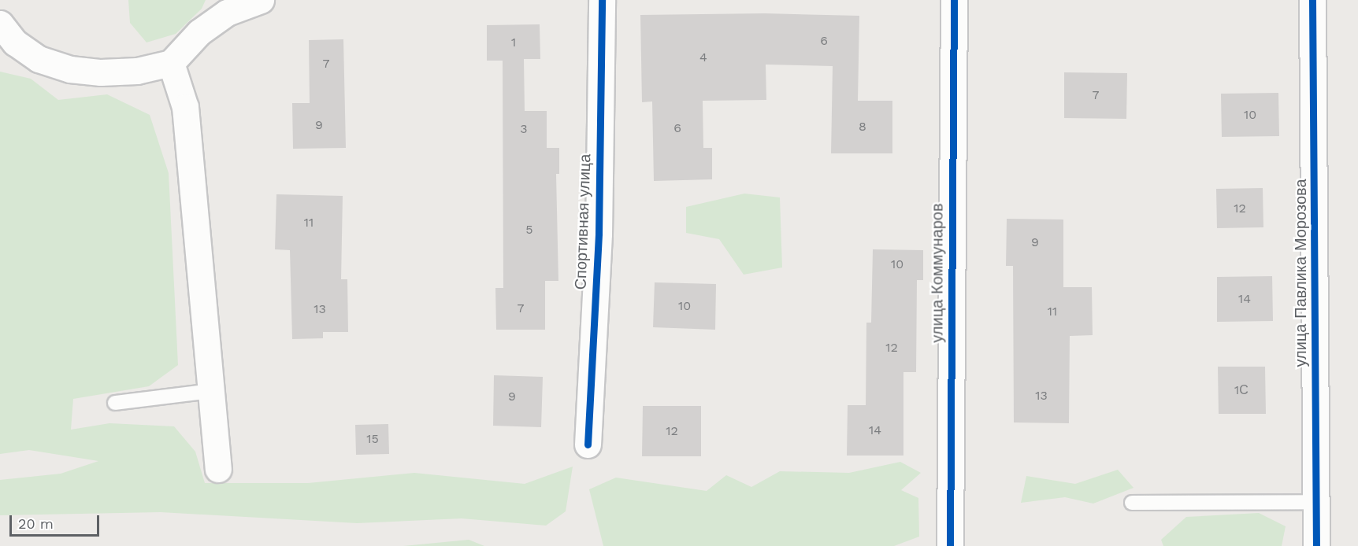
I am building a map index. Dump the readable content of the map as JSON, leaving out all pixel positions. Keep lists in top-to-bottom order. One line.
{"streets":{"street":["Спортивная улица","улица Коммунаров","улица Павлика Морозова"]},"house_numbers":["6","1","4","7","7","10","9","8","6","3","12","11","5","9","10","14","10","7","13","11","12","1С","13","9","14","12","15"],"scale_bar":"20 m"}
